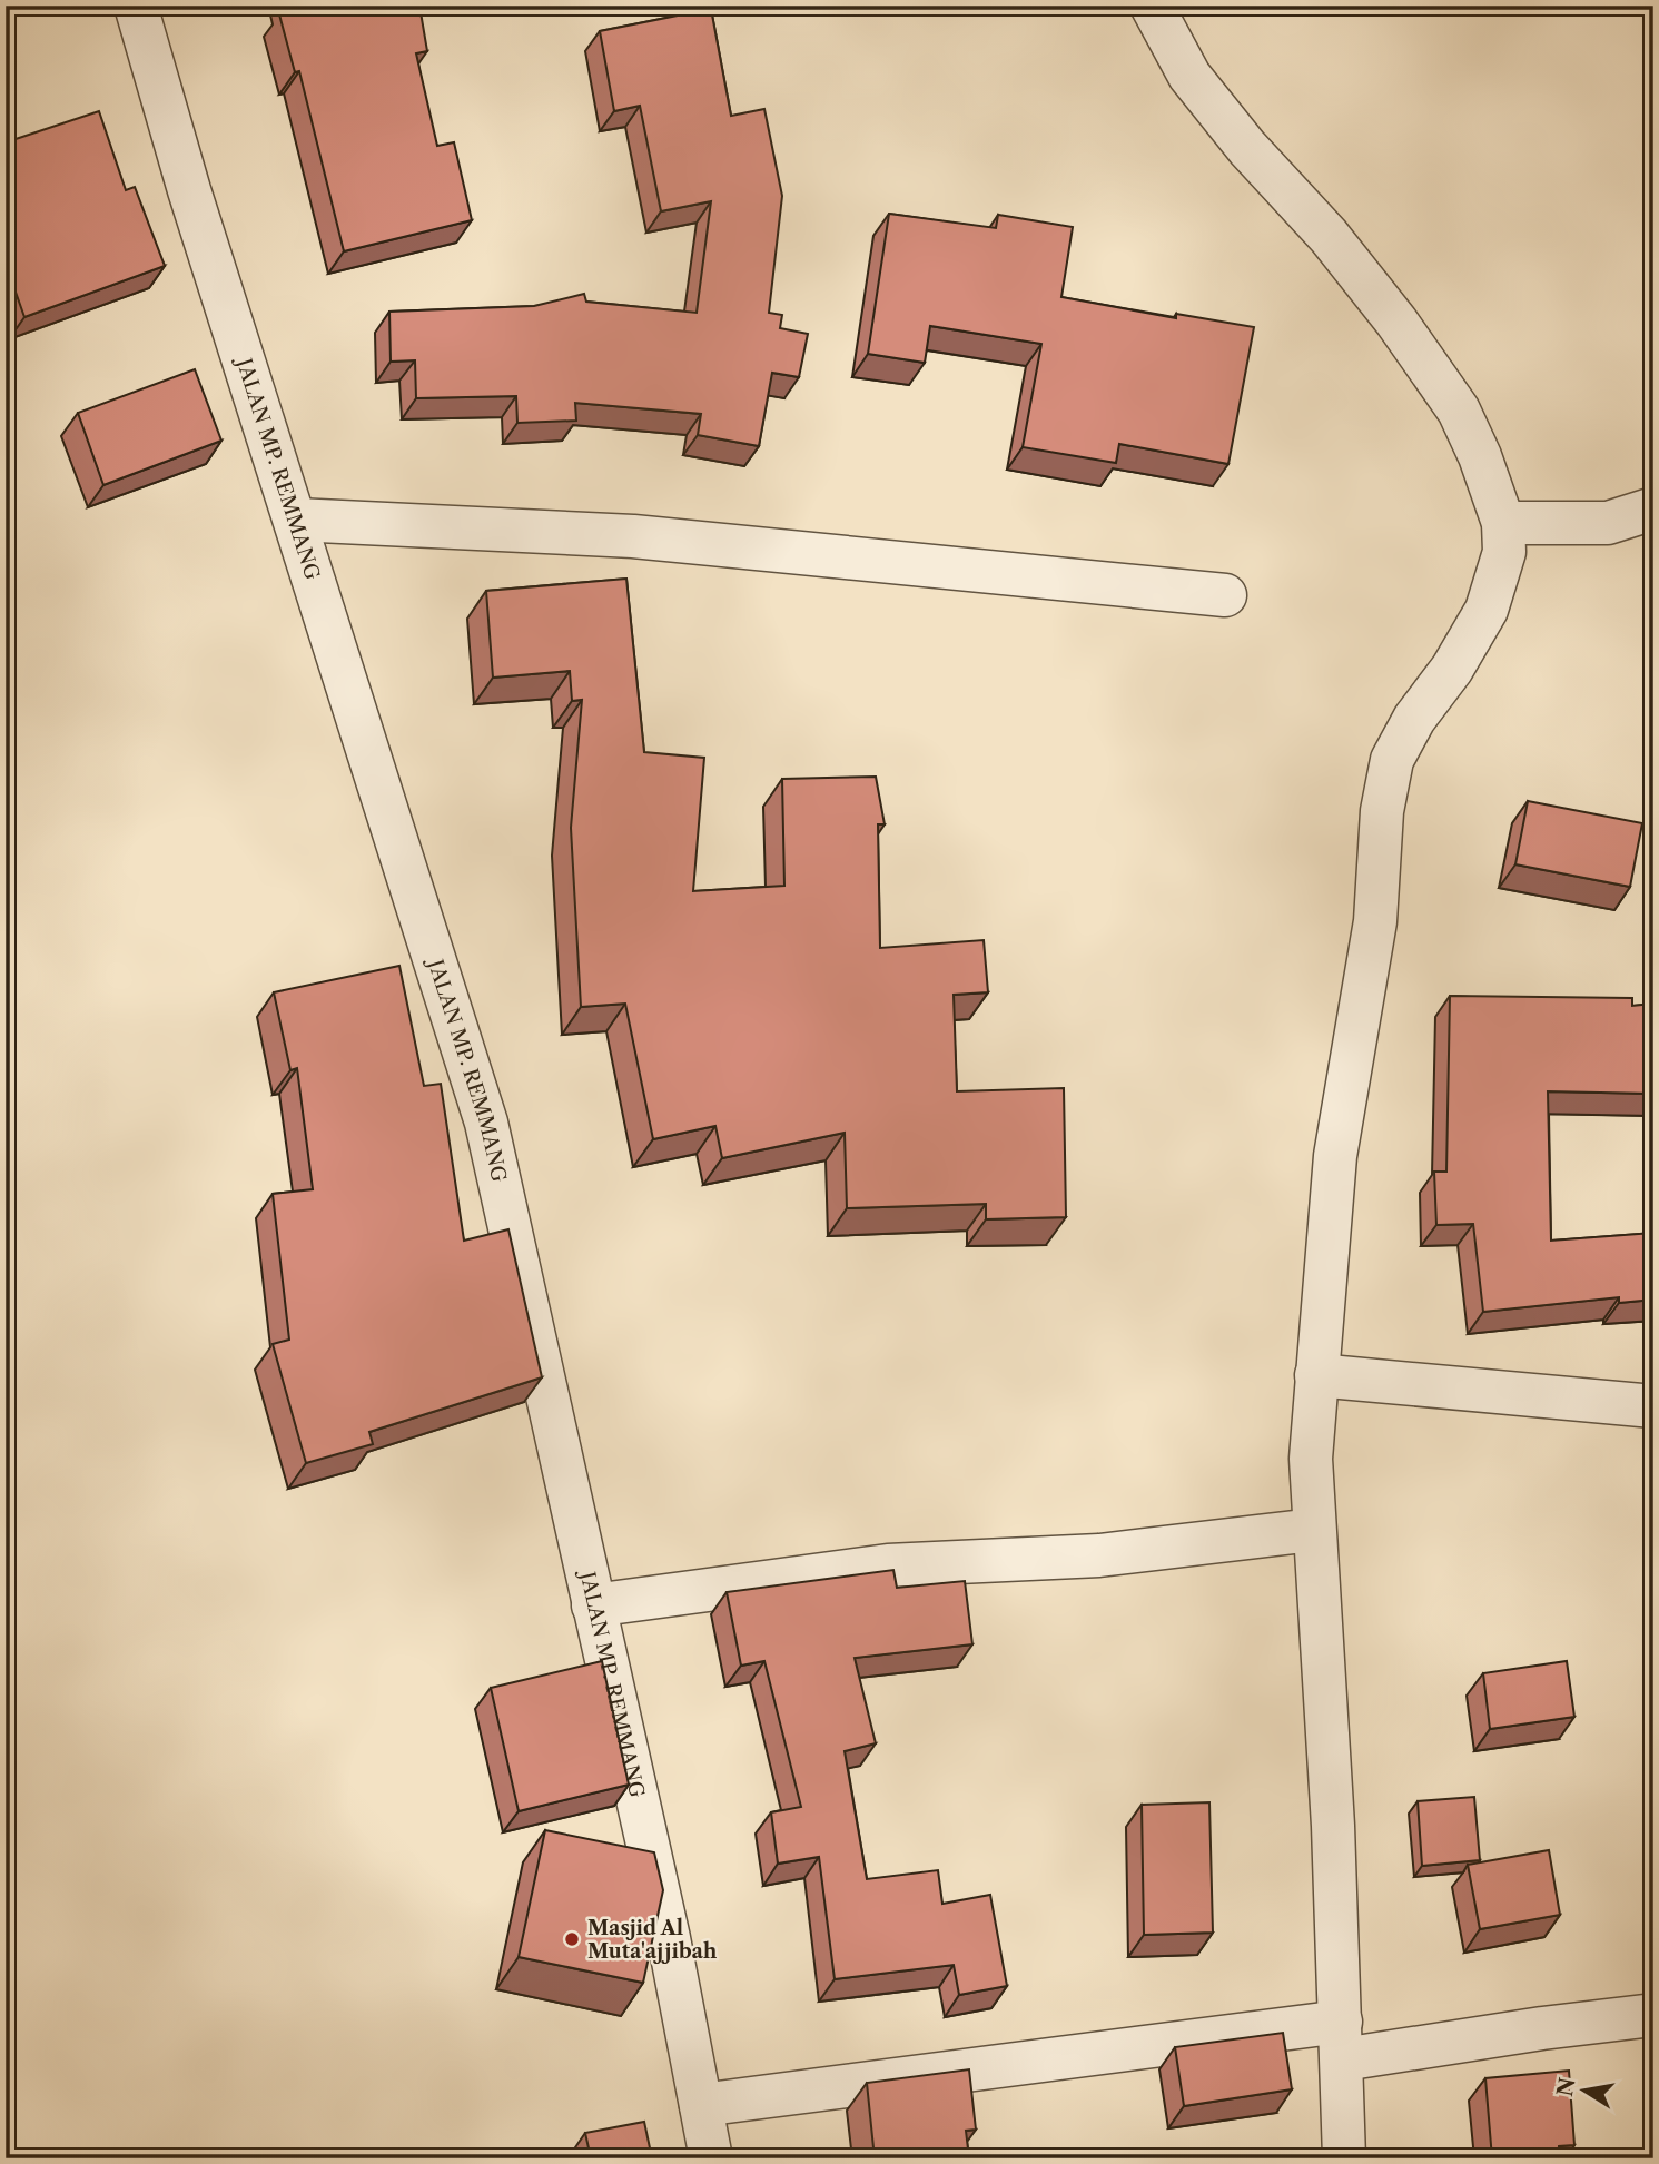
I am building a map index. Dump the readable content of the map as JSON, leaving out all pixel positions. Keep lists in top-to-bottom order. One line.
{"streets":{"street":["JALAN MP. REMMANG"]},"places":["Masjid Al Muta'ajjibah"],"north":"left"}
